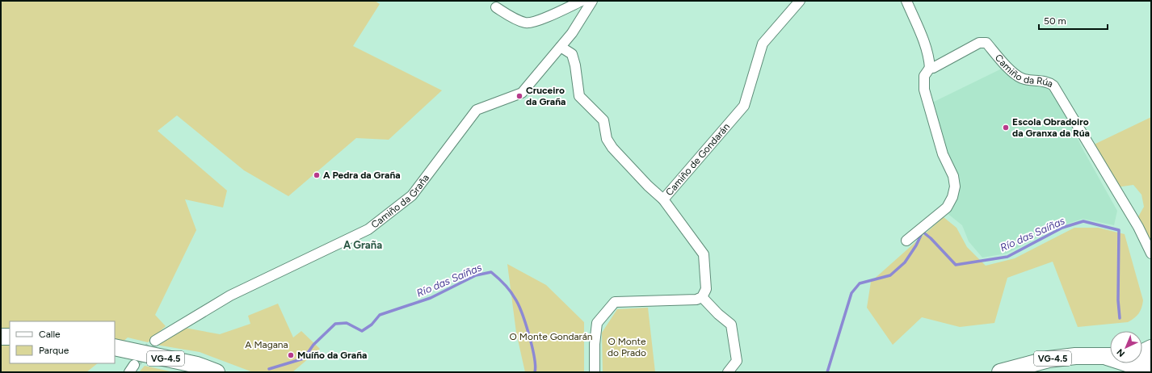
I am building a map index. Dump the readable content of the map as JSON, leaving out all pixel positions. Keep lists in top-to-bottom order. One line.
{"streets":{"highway":["VG-4.5"],"street":["Camiño da Rúa","Camiño de Gondarán","Camiño da Graña"]},"districts":["A Graña"],"water":["Río das Saíñas"],"parks":["O Monte Gondarán","O Monte do Prado","A Magana"],"places":["Cruceiro da Graña","Escola Obradoiro da Granxa da Rúa","A Pedra da Graña","Muíño da Graña"],"legend":["Calle","Parque"],"scale_bar":"50 m","north":"bottom left"}
